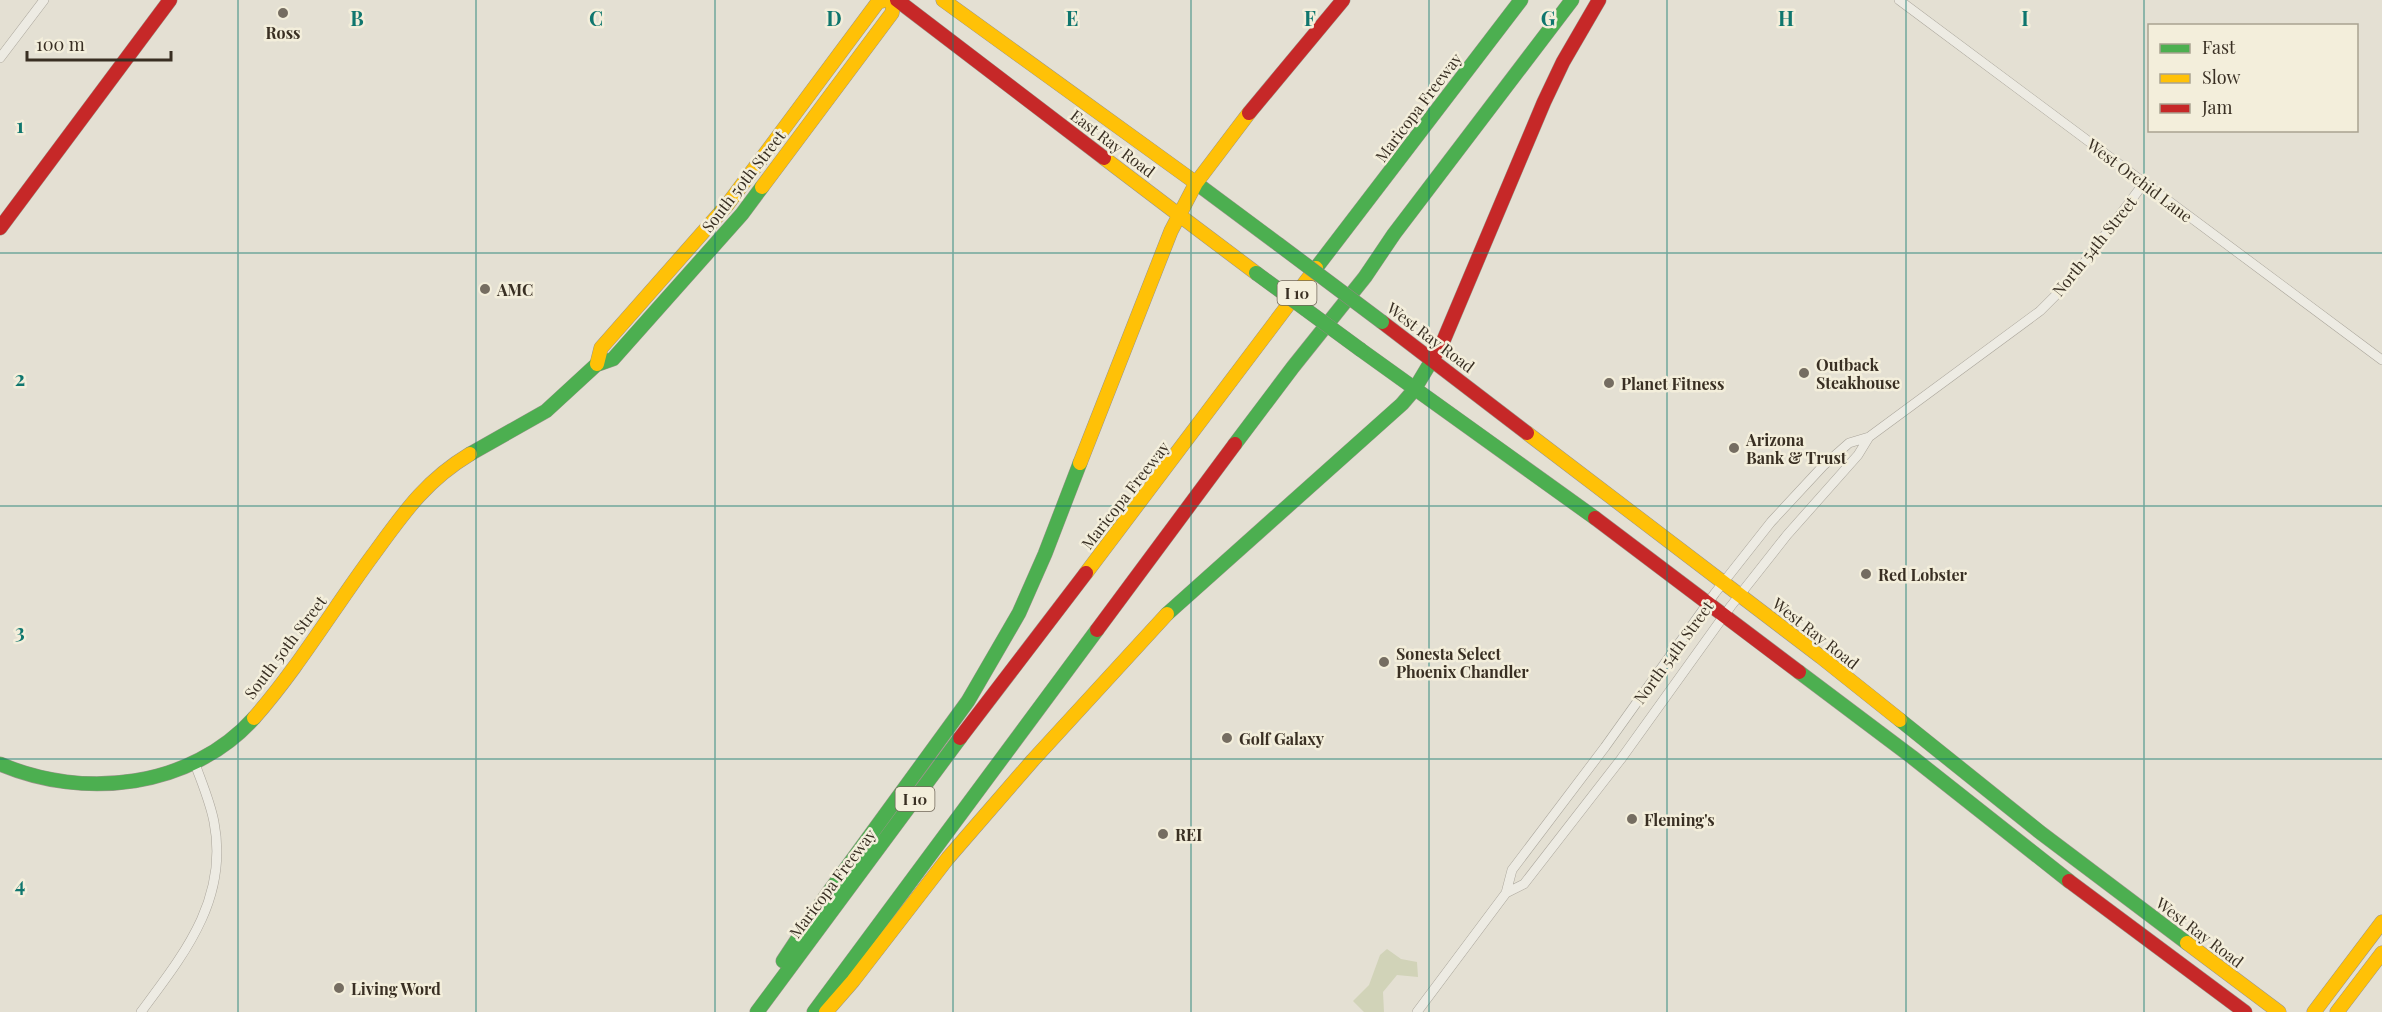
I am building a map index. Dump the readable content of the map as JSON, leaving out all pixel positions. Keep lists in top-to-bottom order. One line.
{"streets":{"main road":["Maricopa Freeway","East Ray Road","South 50th Street","I 10","West Ray Road"],"street":["West Orchid Lane","North 54th Street"]},"crossings":[["East Ray Road","South 50th Street"],["East Ray Road","West Ray Road"],["West Orchid Lane","North 54th Street"],["North 54th Street","West Ray Road"]],"places":["Ross","AMC","Outback Steakhouse","Planet Fitness","Arizona Bank & Trust","Red Lobster","Sonesta Select Phoenix Chandler","Golf Galaxy","Fleming's","REI","Living Word"],"legend":["Fast","Slow","Jam"],"scale_bar":"100 m","grid":{"columns":["B","C","D","E","F","G","H","I"],"rows":["1","2","3","4"]}}
